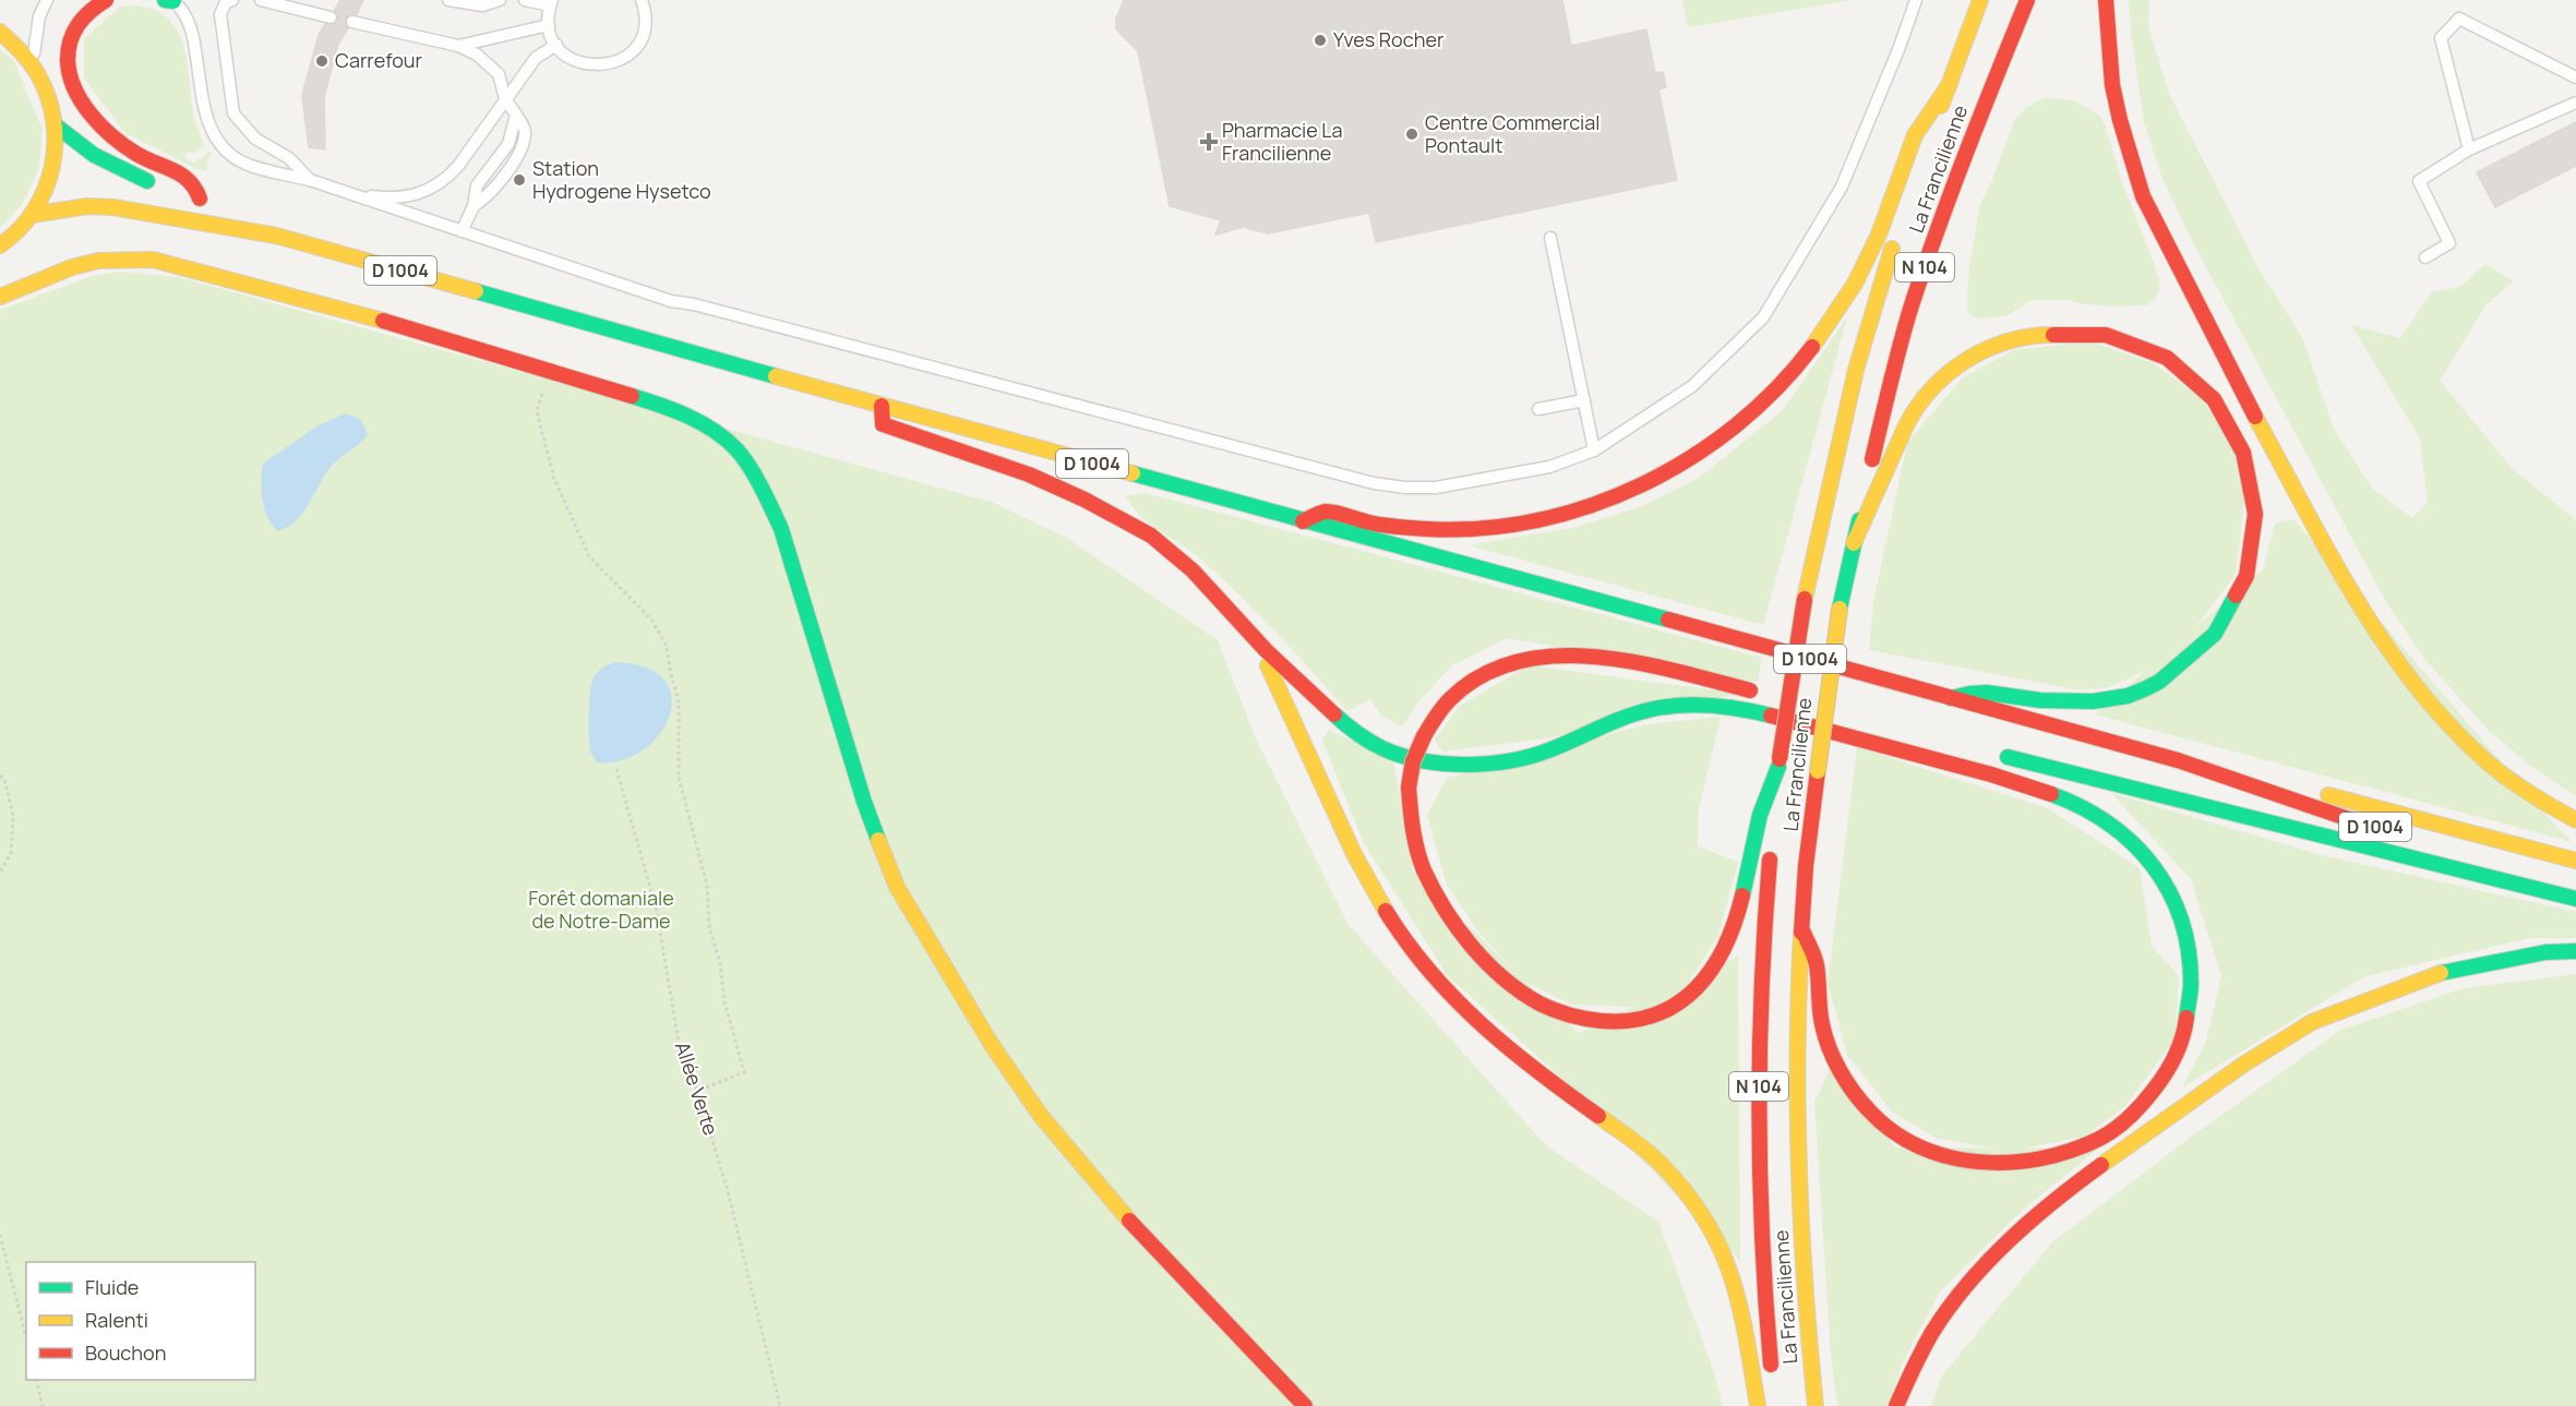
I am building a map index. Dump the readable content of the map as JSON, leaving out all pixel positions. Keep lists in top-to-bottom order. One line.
{"streets":{"main road":["La Francilienne","N 104","D 1004"],"path":["Allée Verte"]},"parks":["Forêt domaniale de Notre-Dame"],"places":{"other":["Yves Rocher","Carrefour","Centre Commercial Pontault","Station Hydrogene Hysetco"],"health":["Pharmacie La Francilienne"]},"legend":["Fluide","Ralenti","Bouchon"]}
